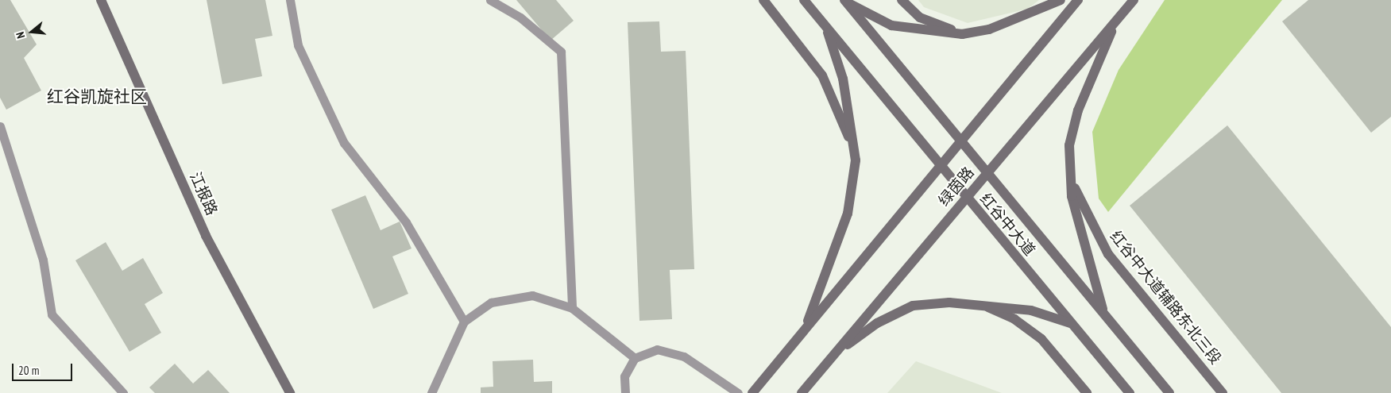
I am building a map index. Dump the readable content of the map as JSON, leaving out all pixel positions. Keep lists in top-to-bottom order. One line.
{"streets":{"main road":["绿茵路","江报路","红谷中大道","红谷中大道辅路东北三段"]},"crossings":[["绿茵路","红谷中大道"]],"districts":["红谷凯旋社区"],"scale_bar":"20 m","north":"left"}
